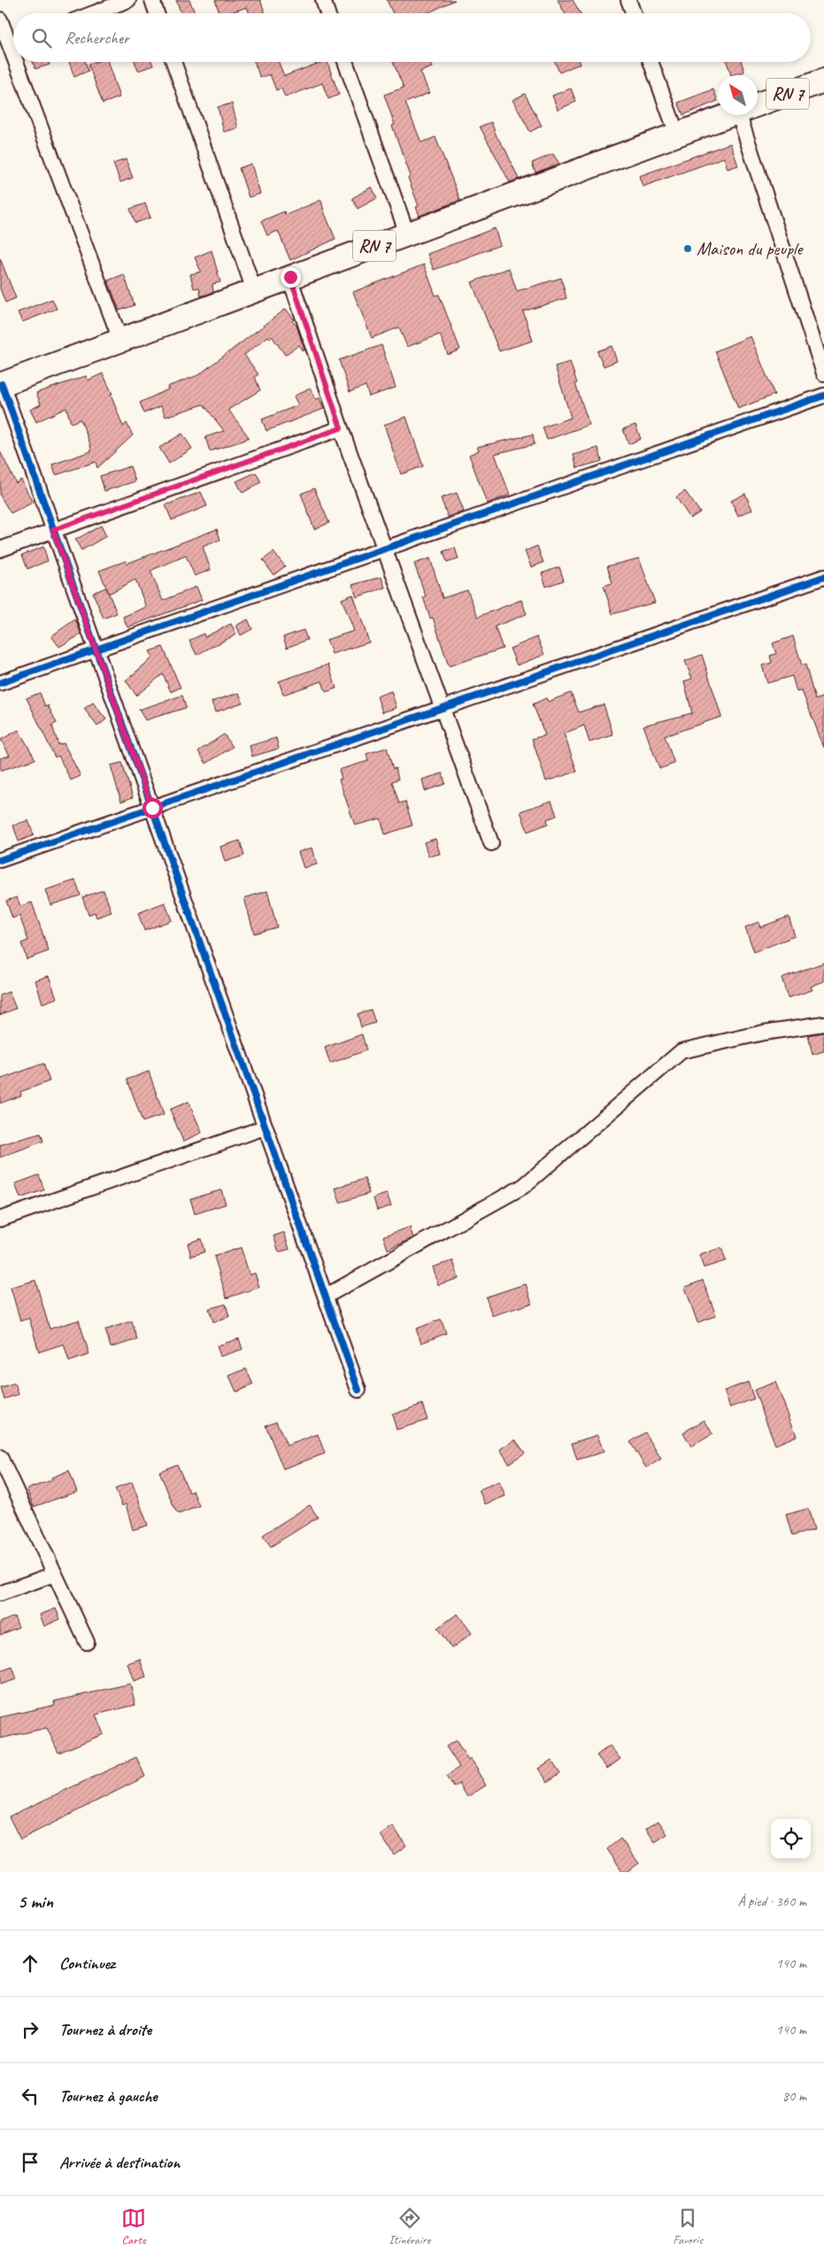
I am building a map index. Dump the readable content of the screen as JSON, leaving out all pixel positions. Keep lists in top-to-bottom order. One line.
{"streets":{"main road":["RN 7"]},"places":["Maison du peuple"],"north":"top left","page":{"search":"Rechercher","heading":["5 min","À pied · 360 m"],"list":[["Continuez","140 m"],["Tournez à droite","140 m"],["Tournez à gauche","80 m"],"Arrivée à destination"],"nav":["Carte","Itinéraire","Favoris"]}}
